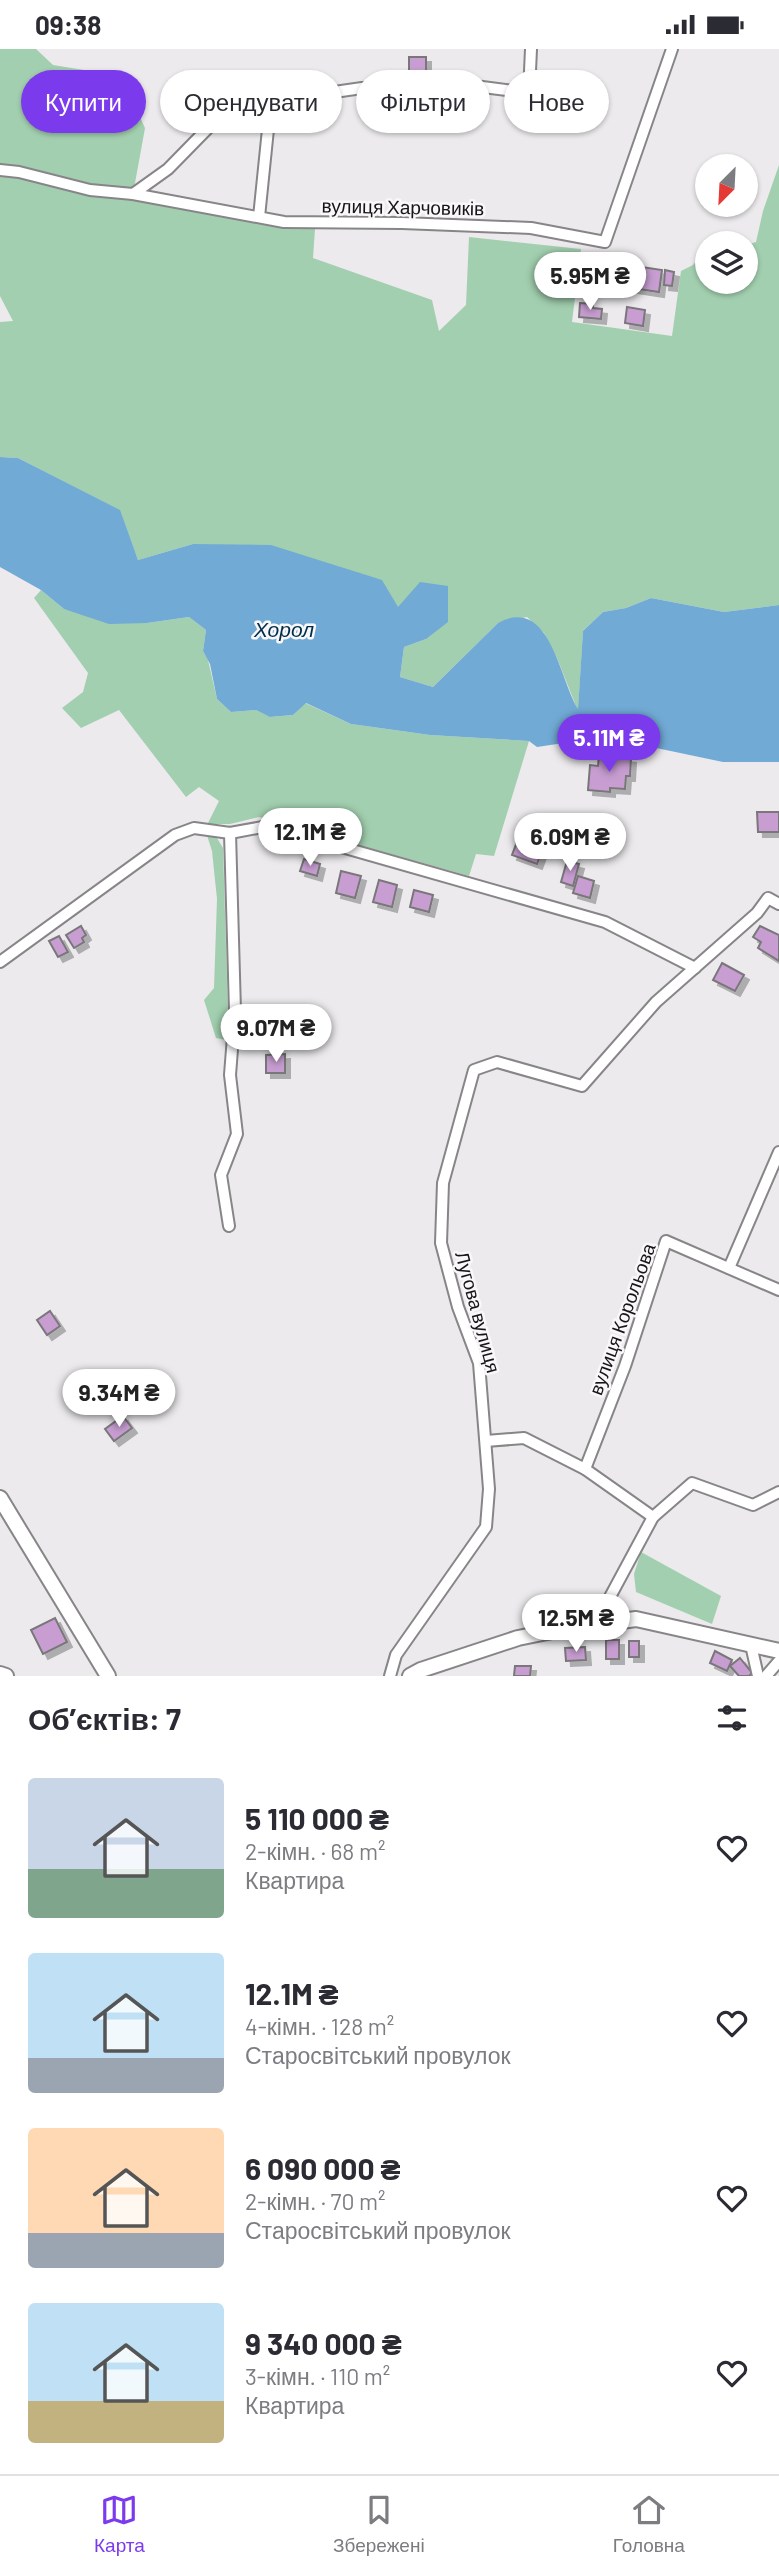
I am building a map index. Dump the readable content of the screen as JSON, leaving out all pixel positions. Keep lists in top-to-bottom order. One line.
{"streets":{"street":["вулиця Харчовиків","Лугова вулиця","вулиця Корольова"]},"water":["Хорол"],"north":"bottom left","page":{"status":"09:38","chip":["Купити","Орендувати","Фільтри","Нове"],"price":["5.95M ₴","5.11M ₴","12.1M ₴","6.09M ₴","9.07M ₴","9.34M ₴","12.5M ₴"],"heading":"Об’єктів: 7","list":[{"name":"5 110 000 ₴","note":"2-кімн. · 68 m² · Квартира"},{"name":"12.1M ₴","note":"4-кімн. · 128 m² · Старосвітський провулок"},{"name":"6 090 000 ₴","note":"2-кімн. · 70 m² · Старосвітський провулок"},{"name":"9 340 000 ₴","note":"3-кімн. · 110 m² · Квартира"}],"tabs":["Карта","Збережені","Головна"]}}
